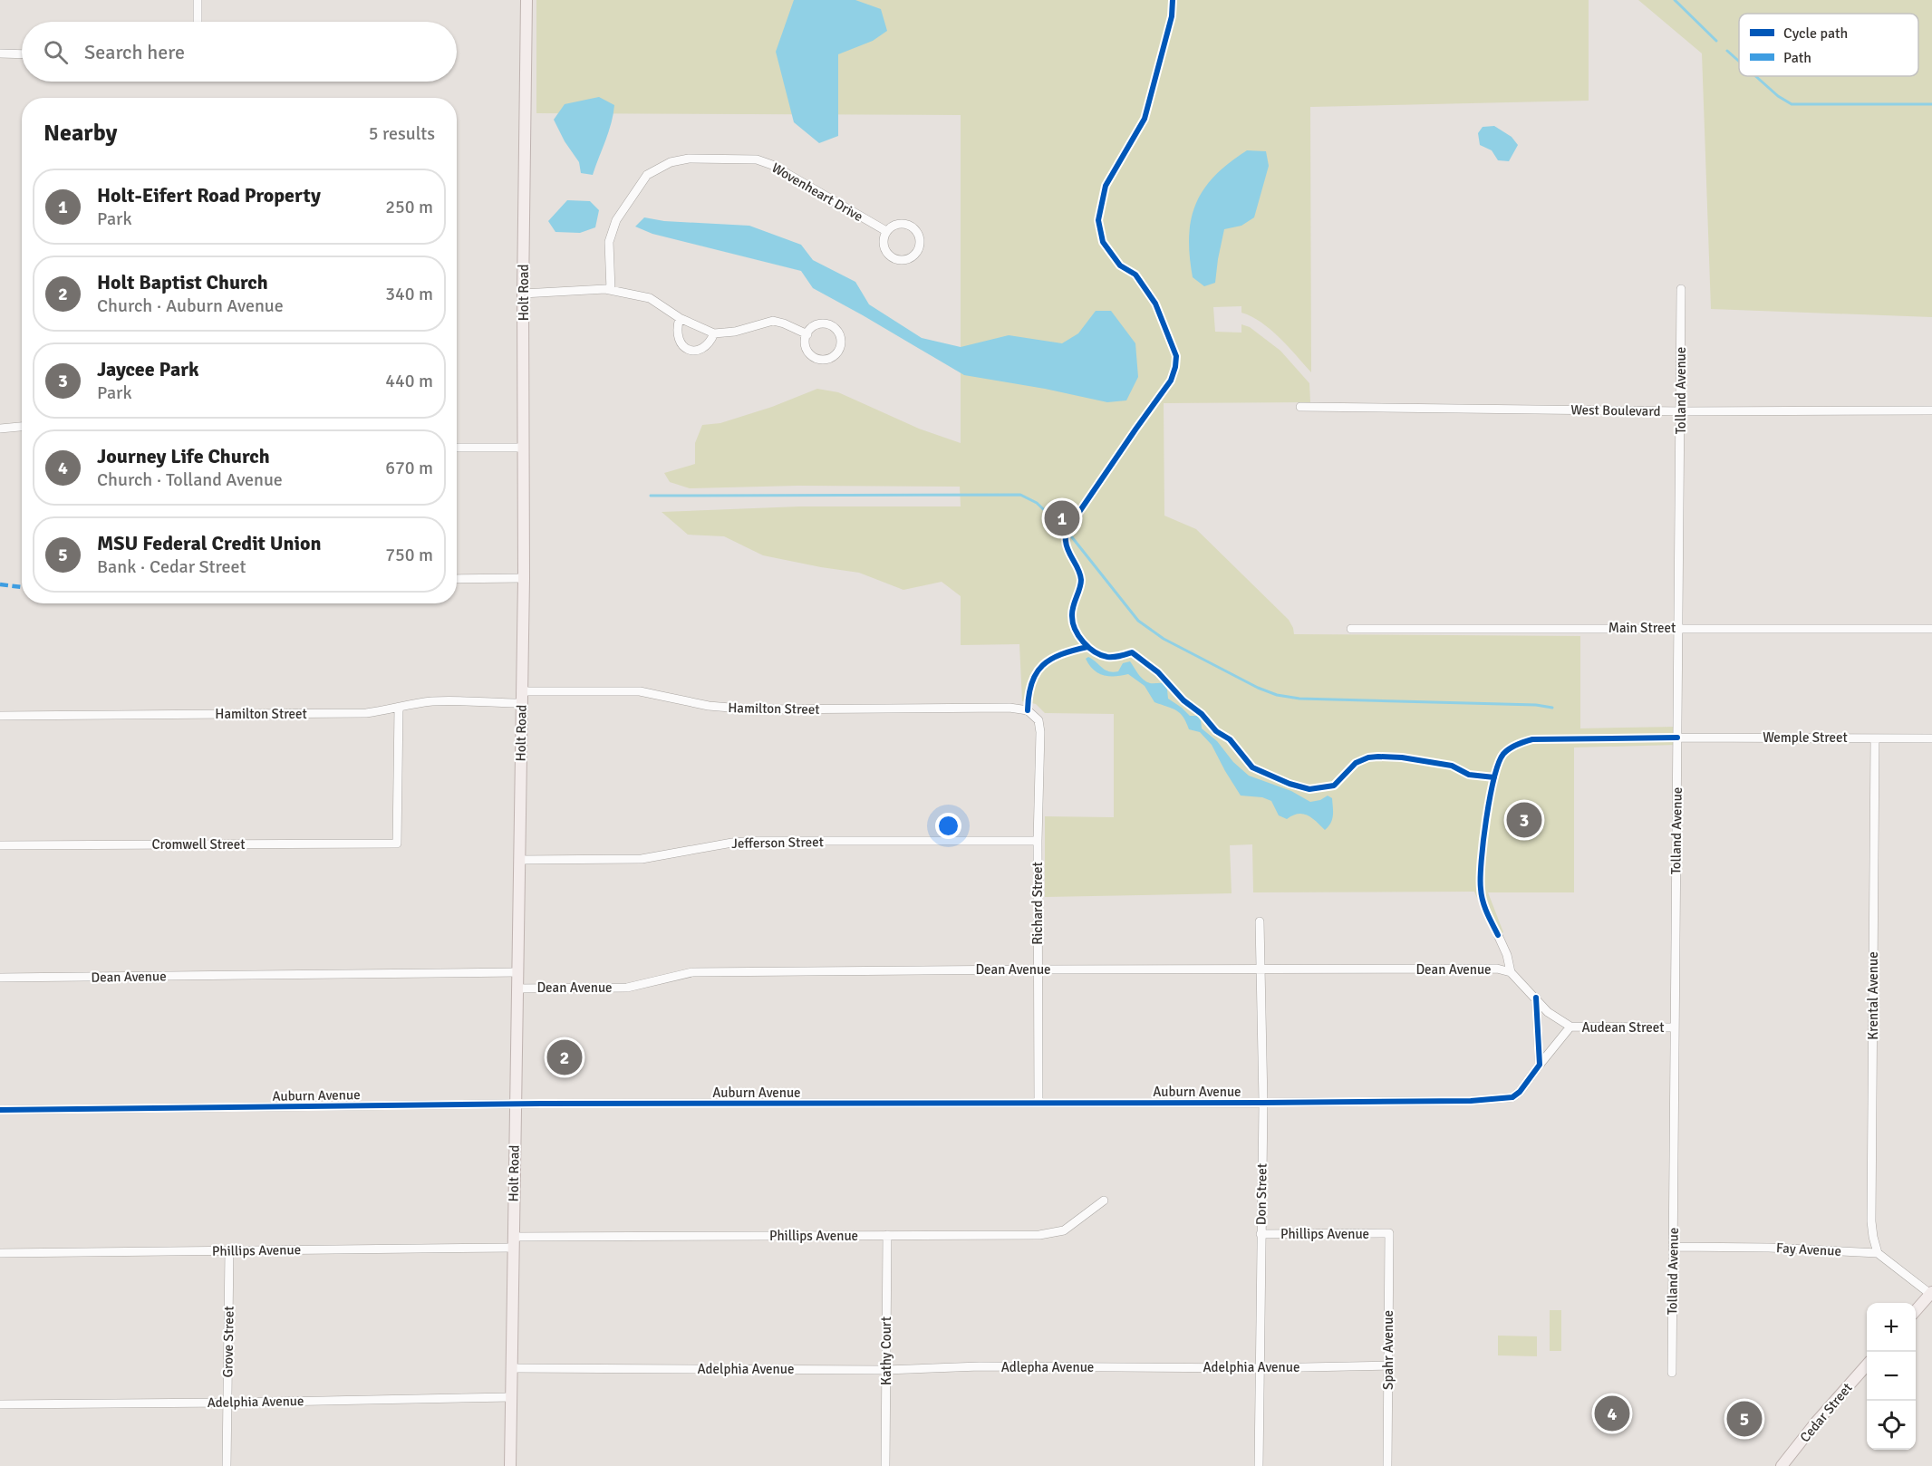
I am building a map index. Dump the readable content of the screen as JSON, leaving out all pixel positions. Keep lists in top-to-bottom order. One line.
{"streets":{"main road":["Holt Road","Cedar Street"],"street":["Wovenheart Drive","Tolland Avenue","West Boulevard","Main Street","Hamilton Street","Wemple Street","Jefferson Street","Cromwell Street","Richard Street","Dean Avenue","Krental Avenue","Audean Street","Auburn Avenue","Don Street","Phillips Avenue","Fay Avenue","Grove Street","Spahr Avenue","Kathy Court","Adlepha Avenue","Adelphia Avenue"]},"crossings":[["Holt Road","Hamilton Street"],["Holt Road","Jefferson Street"],["Holt Road","Dean Avenue"],["Holt Road","Auburn Avenue"],["Holt Road","Phillips Avenue"],["Holt Road","Adelphia Avenue"],["Tolland Avenue","West Boulevard"],["Tolland Avenue","Main Street"],["Tolland Avenue","Wemple Street"],["Tolland Avenue","Audean Street"],["Tolland Avenue","Fay Avenue"],["Hamilton Street","Cromwell Street"],["Hamilton Street","Richard Street"],["Wemple Street","Krental Avenue"],["Jefferson Street","Richard Street"],["Richard Street","Dean Avenue"],["Richard Street","Auburn Avenue"],["Dean Avenue","Don Street"],["Krental Avenue","Fay Avenue"],["Auburn Avenue","Don Street"],["Don Street","Phillips Avenue"],["Don Street","Adelphia Avenue"],["Phillips Avenue","Grove Street"],["Phillips Avenue","Spahr Avenue"],["Phillips Avenue","Kathy Court"],["Grove Street","Adelphia Avenue"],["Spahr Avenue","Adelphia Avenue"],["Kathy Court","Adelphia Avenue"],["Adlepha Avenue","Adelphia Avenue"]],"legend":["Cycle path","Path"],"page":{"search":"Search here","heading":["Nearby","5 results"],"list":[{"mark":"1","name":"Holt-Eifert Road Property","note":"Park","value":"250 m"},{"mark":"2","name":"Holt Baptist Church","note":"Church · Auburn Avenue","value":"340 m"},{"mark":"3","name":"Jaycee Park","note":"Park","value":"440 m"},{"mark":"4","name":"Journey Life Church","note":"Church · Tolland Avenue","value":"670 m"},{"mark":"5","name":"MSU Federal Credit Union","note":"Bank · Cedar Street","value":"750 m"}],"pins":["1","3","2","4","5"],"map_buttons":["+","−"]}}
